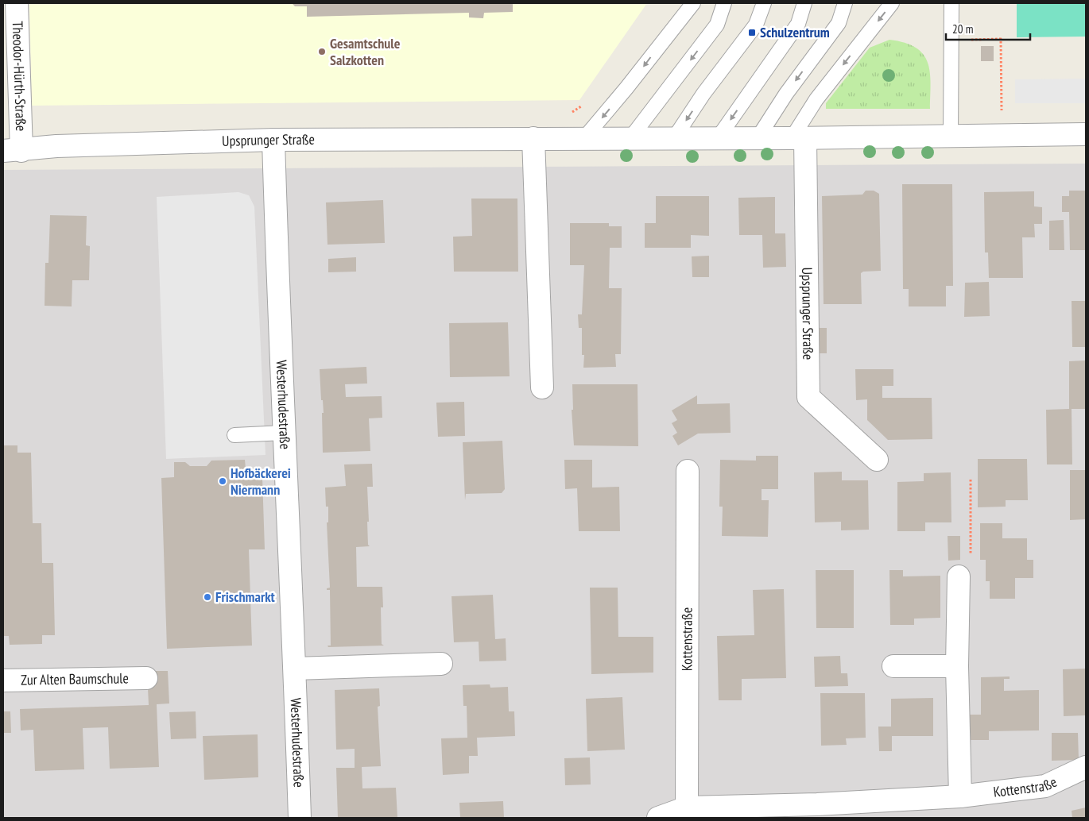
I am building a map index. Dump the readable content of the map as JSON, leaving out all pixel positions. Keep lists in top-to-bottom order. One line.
{"streets":{"street":["Theodor-Hürth-Straße","Upsprunger Straße","Westerhudestraße","Kottenstraße","Zur Alten Baumschule"]},"crossings":[["Theodor-Hürth-Straße","Upsprunger Straße"],["Upsprunger Straße","Westerhudestraße"]],"places":{"transit":["Schulzentrum"],"other":["Gesamtschule Salzkotten","Hofbäckerei Niermann","Frischmarkt"]},"scale_bar":"20 m"}
